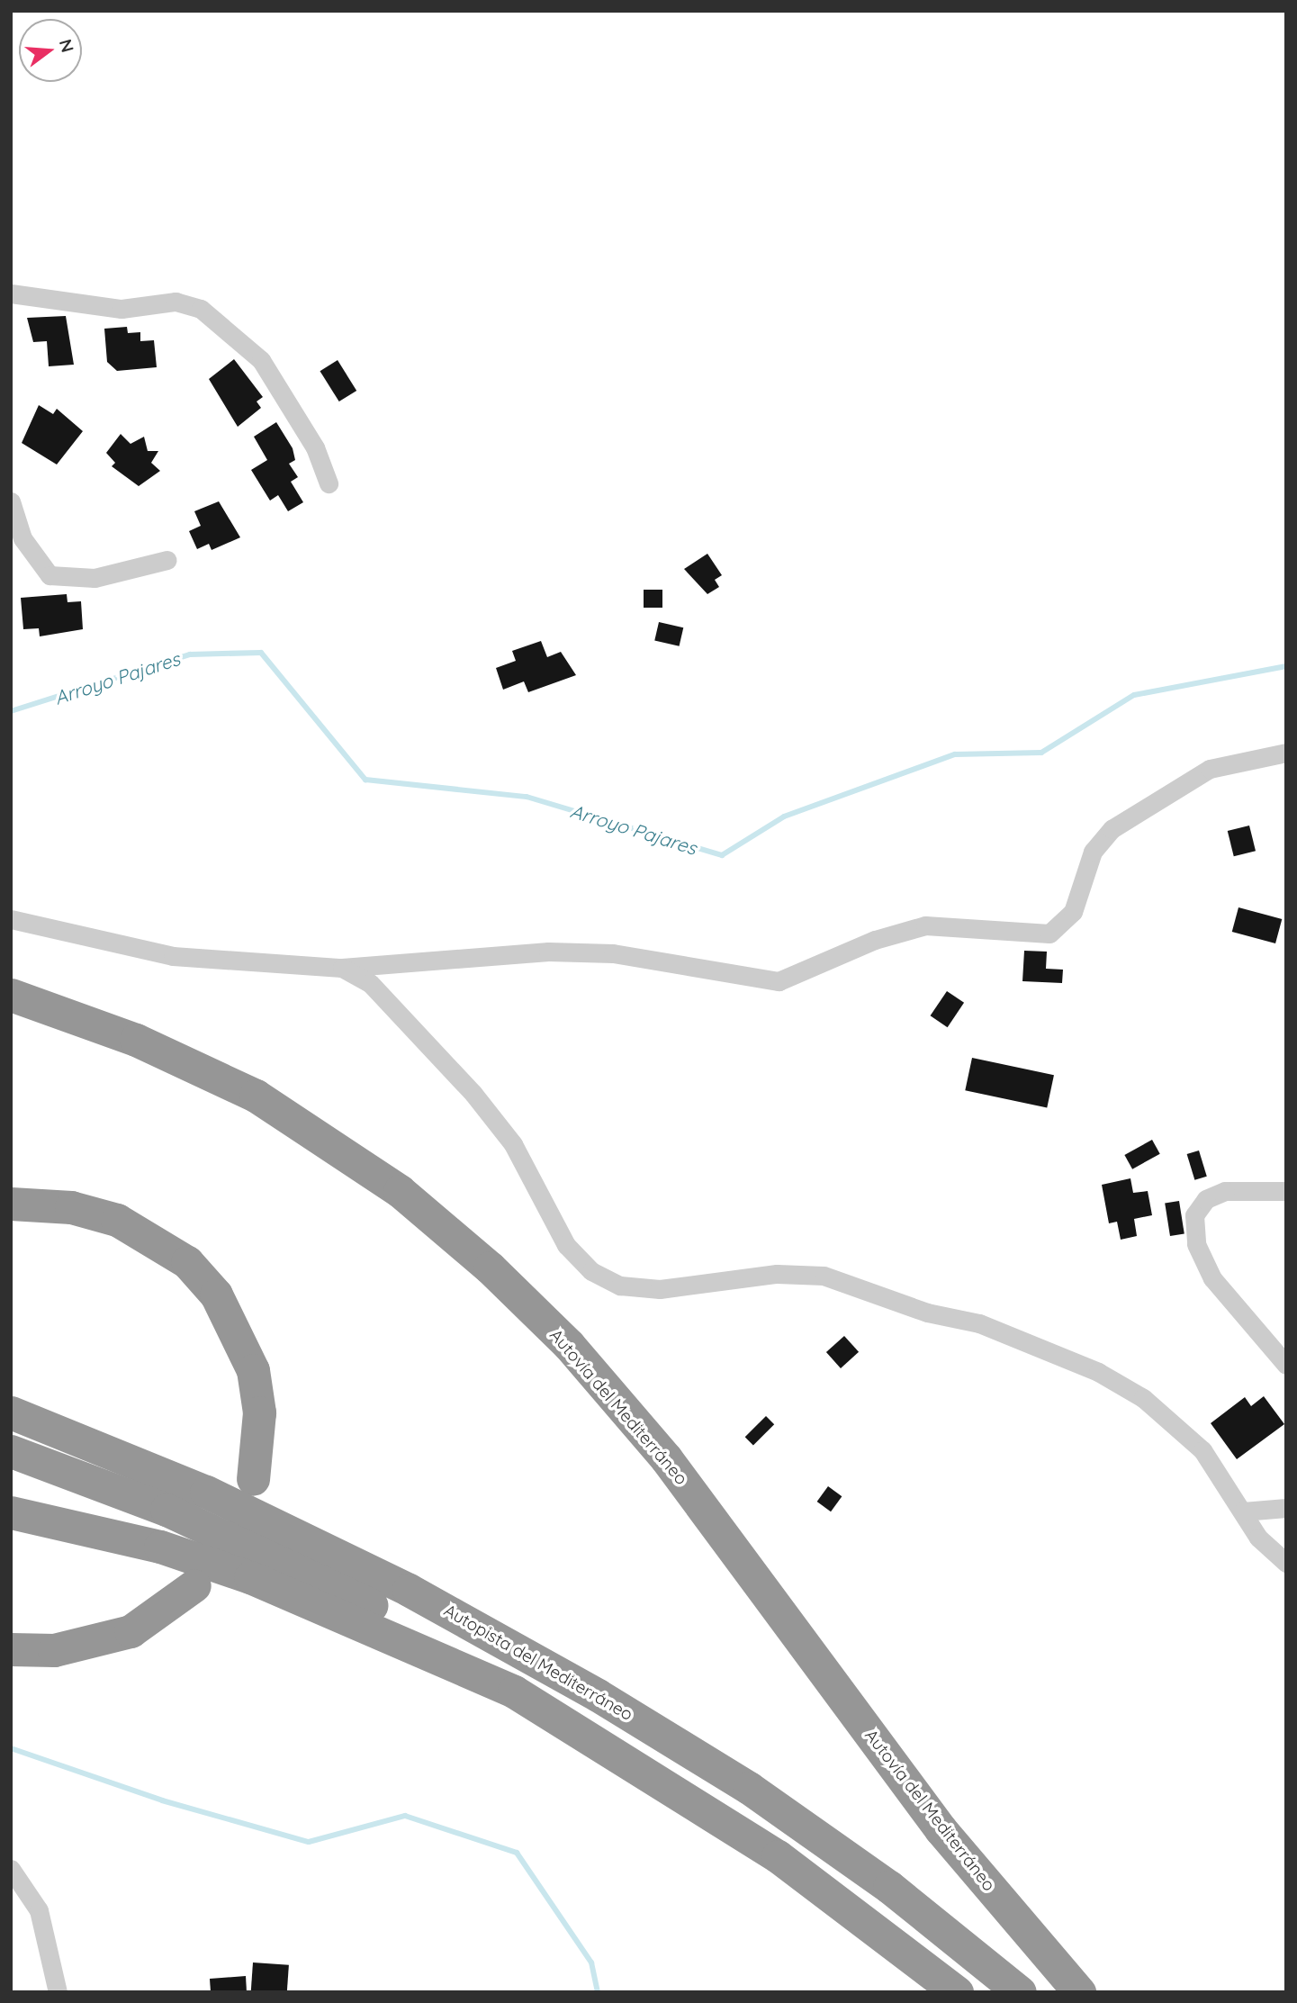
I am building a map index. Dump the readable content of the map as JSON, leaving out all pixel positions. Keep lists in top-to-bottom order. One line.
{"streets":{"highway":["Autovía del Mediterráneo","Autopista del Mediterráneo"]},"water":["Arroyo Pajares"],"north":"right"}
